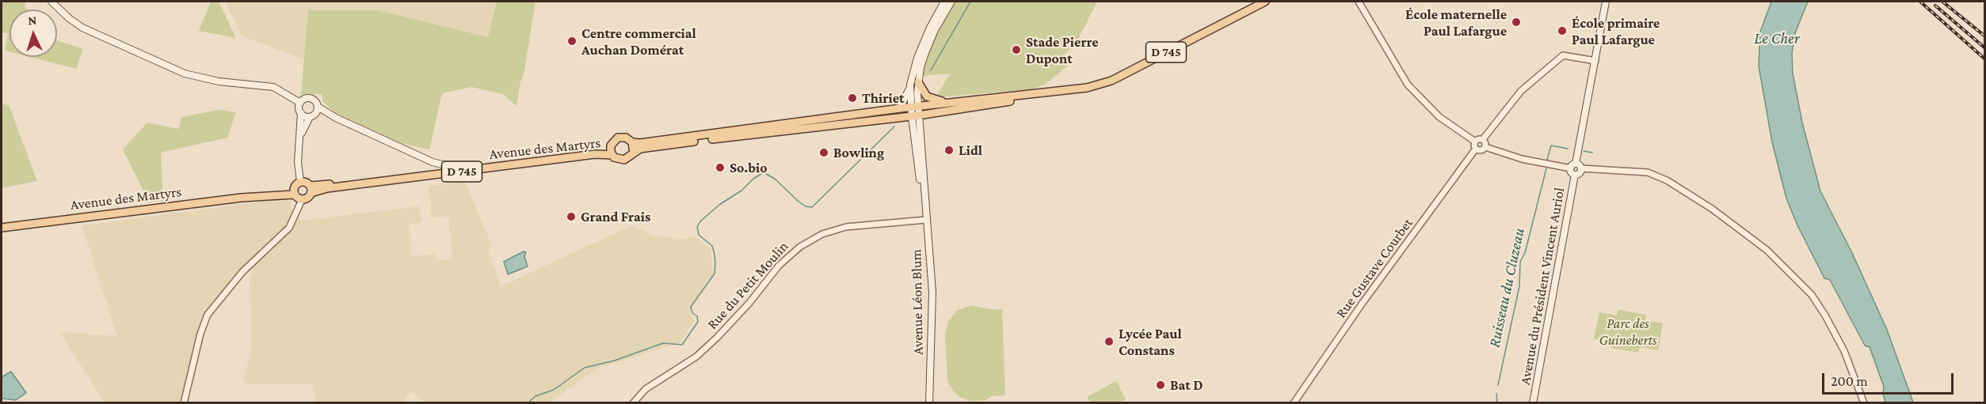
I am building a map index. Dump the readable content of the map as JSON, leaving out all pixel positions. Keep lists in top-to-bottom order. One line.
{"streets":{"main road":["D 745","Avenue des Martyrs","Avenue du Président Vincent Auriol","Avenue Léon Blum"],"street":["Rue Gustave Courbet","Rue du Petit Moulin"]},"crossings":[["D 745","Avenue des Martyrs"],["D 745","Avenue Léon Blum"],["Rue du Petit Moulin","Avenue Léon Blum"]],"water":["Le Cher","Ruisseau du Cluzeau"],"parks":["Parc des Guineberts"],"places":["École maternelle Paul Lafargue","École primaire Paul Lafargue","Centre commercial Auchan Domérat","Stade Pierre Dupont","Thiriet","Lidl","Bowling","So.bio","Grand Frais","Lycée Paul Constans","Bat D"],"scale_bar":"200 m","north":"top"}
